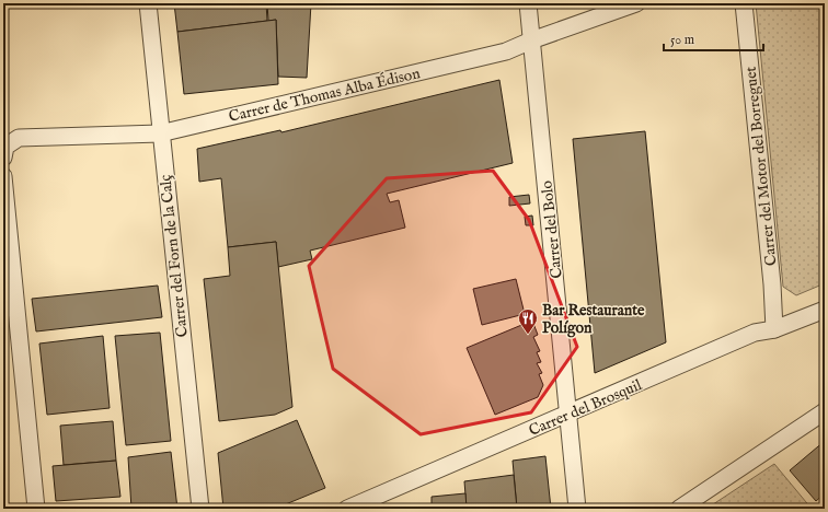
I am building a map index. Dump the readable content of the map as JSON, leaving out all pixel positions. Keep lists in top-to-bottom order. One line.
{"streets":{"street":["Carrer de Thomas Alba Édison","Carrer del Motor del Borreguet","Carrer del Bolo","Carrer del Forn de la Calç","Carrer del Brosquil"]},"crossings":[["Carrer de Thomas Alba Édison","Carrer del Bolo"],["Carrer de Thomas Alba Édison","Carrer del Forn de la Calç"],["Carrer del Motor del Borreguet","Carrer del Brosquil"],["Carrer del Bolo","Carrer del Brosquil"]],"places":{"restaurant":["Bar Restaurante Polígon"]},"scale_bar":"50 m"}
